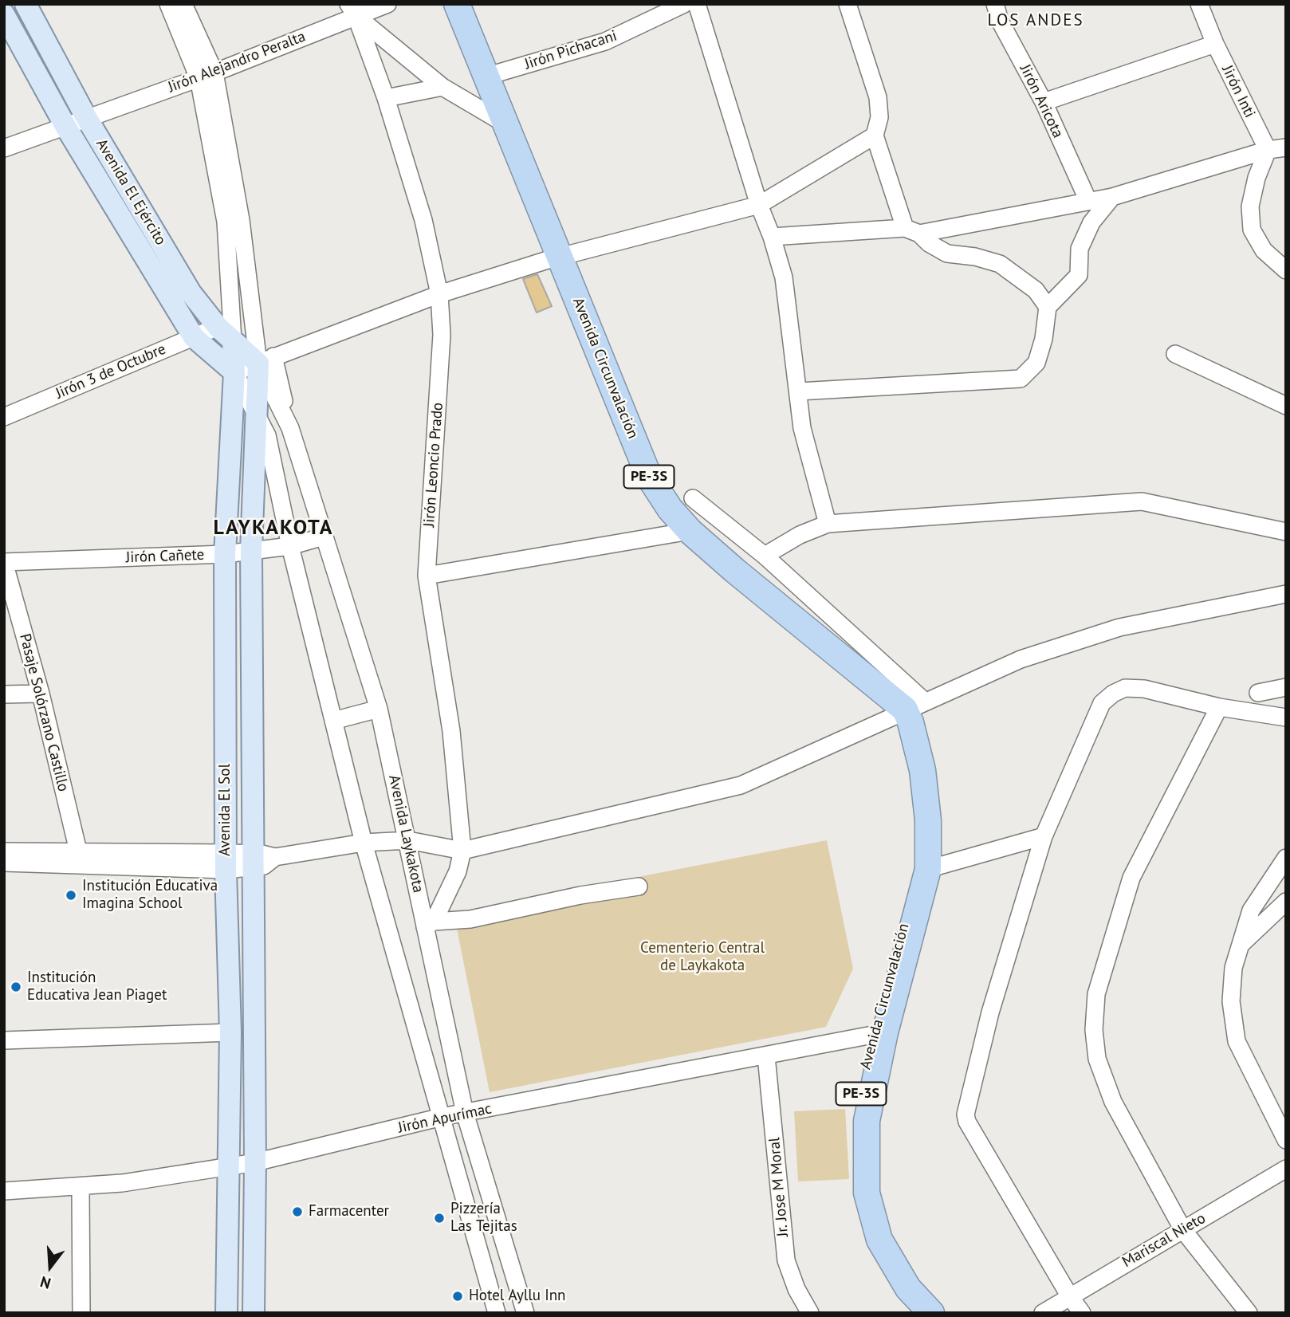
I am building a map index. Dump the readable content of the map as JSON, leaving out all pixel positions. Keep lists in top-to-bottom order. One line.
{"streets":{"highway":["Avenida Circunvalación","PE-3S"],"main road":["Avenida El Ejército","Avenida El Sol"],"street":["Jirón Pichacani","Jirón Alejandro Peralta","Jirón Inti","Jirón Aricota","Jirón 3 de Octubre","Jirón Leoncio Prado","Jirón Cañete","Pasaje Solórzano Castillo","Avenida Laykakota","Jirón Apurímac","Jr. Jose M Moral","Mariscal Nieto"]},"crossings":[["Jirón Pichacani","Avenida Circunvalación"],["Jirón Alejandro Peralta","Avenida El Ejército"],["Jirón Alejandro Peralta","Jirón Leoncio Prado"],["Avenida El Ejército","Jirón 3 de Octubre"],["Avenida El Ejército","Avenida El Sol"],["Avenida El Ejército","Avenida Laykakota"],["Avenida Circunvalación","Jirón Apurímac"],["Jirón 3 de Octubre","Avenida El Sol"],["Jirón Leoncio Prado","Avenida Laykakota"],["Jirón Cañete","Pasaje Solórzano Castillo"],["Jirón Cañete","Avenida El Sol"],["Jirón Cañete","Avenida Laykakota"],["Avenida El Sol","Avenida Laykakota"],["Avenida El Sol","Jirón Apurímac"],["Avenida Laykakota","Jirón Apurímac"],["Jirón Apurímac","Jr. Jose M Moral"]],"districts":["LOS ANDES","LAYKAKOTA"],"parks":["Cementerio Central de Laykakota"],"places":["Institución Educativa Imagina School","Institución Educativa Jean Piaget","Farmacenter","Pizzería Las Tejitas","Hotel Ayllu Inn"],"north":"bottom"}
